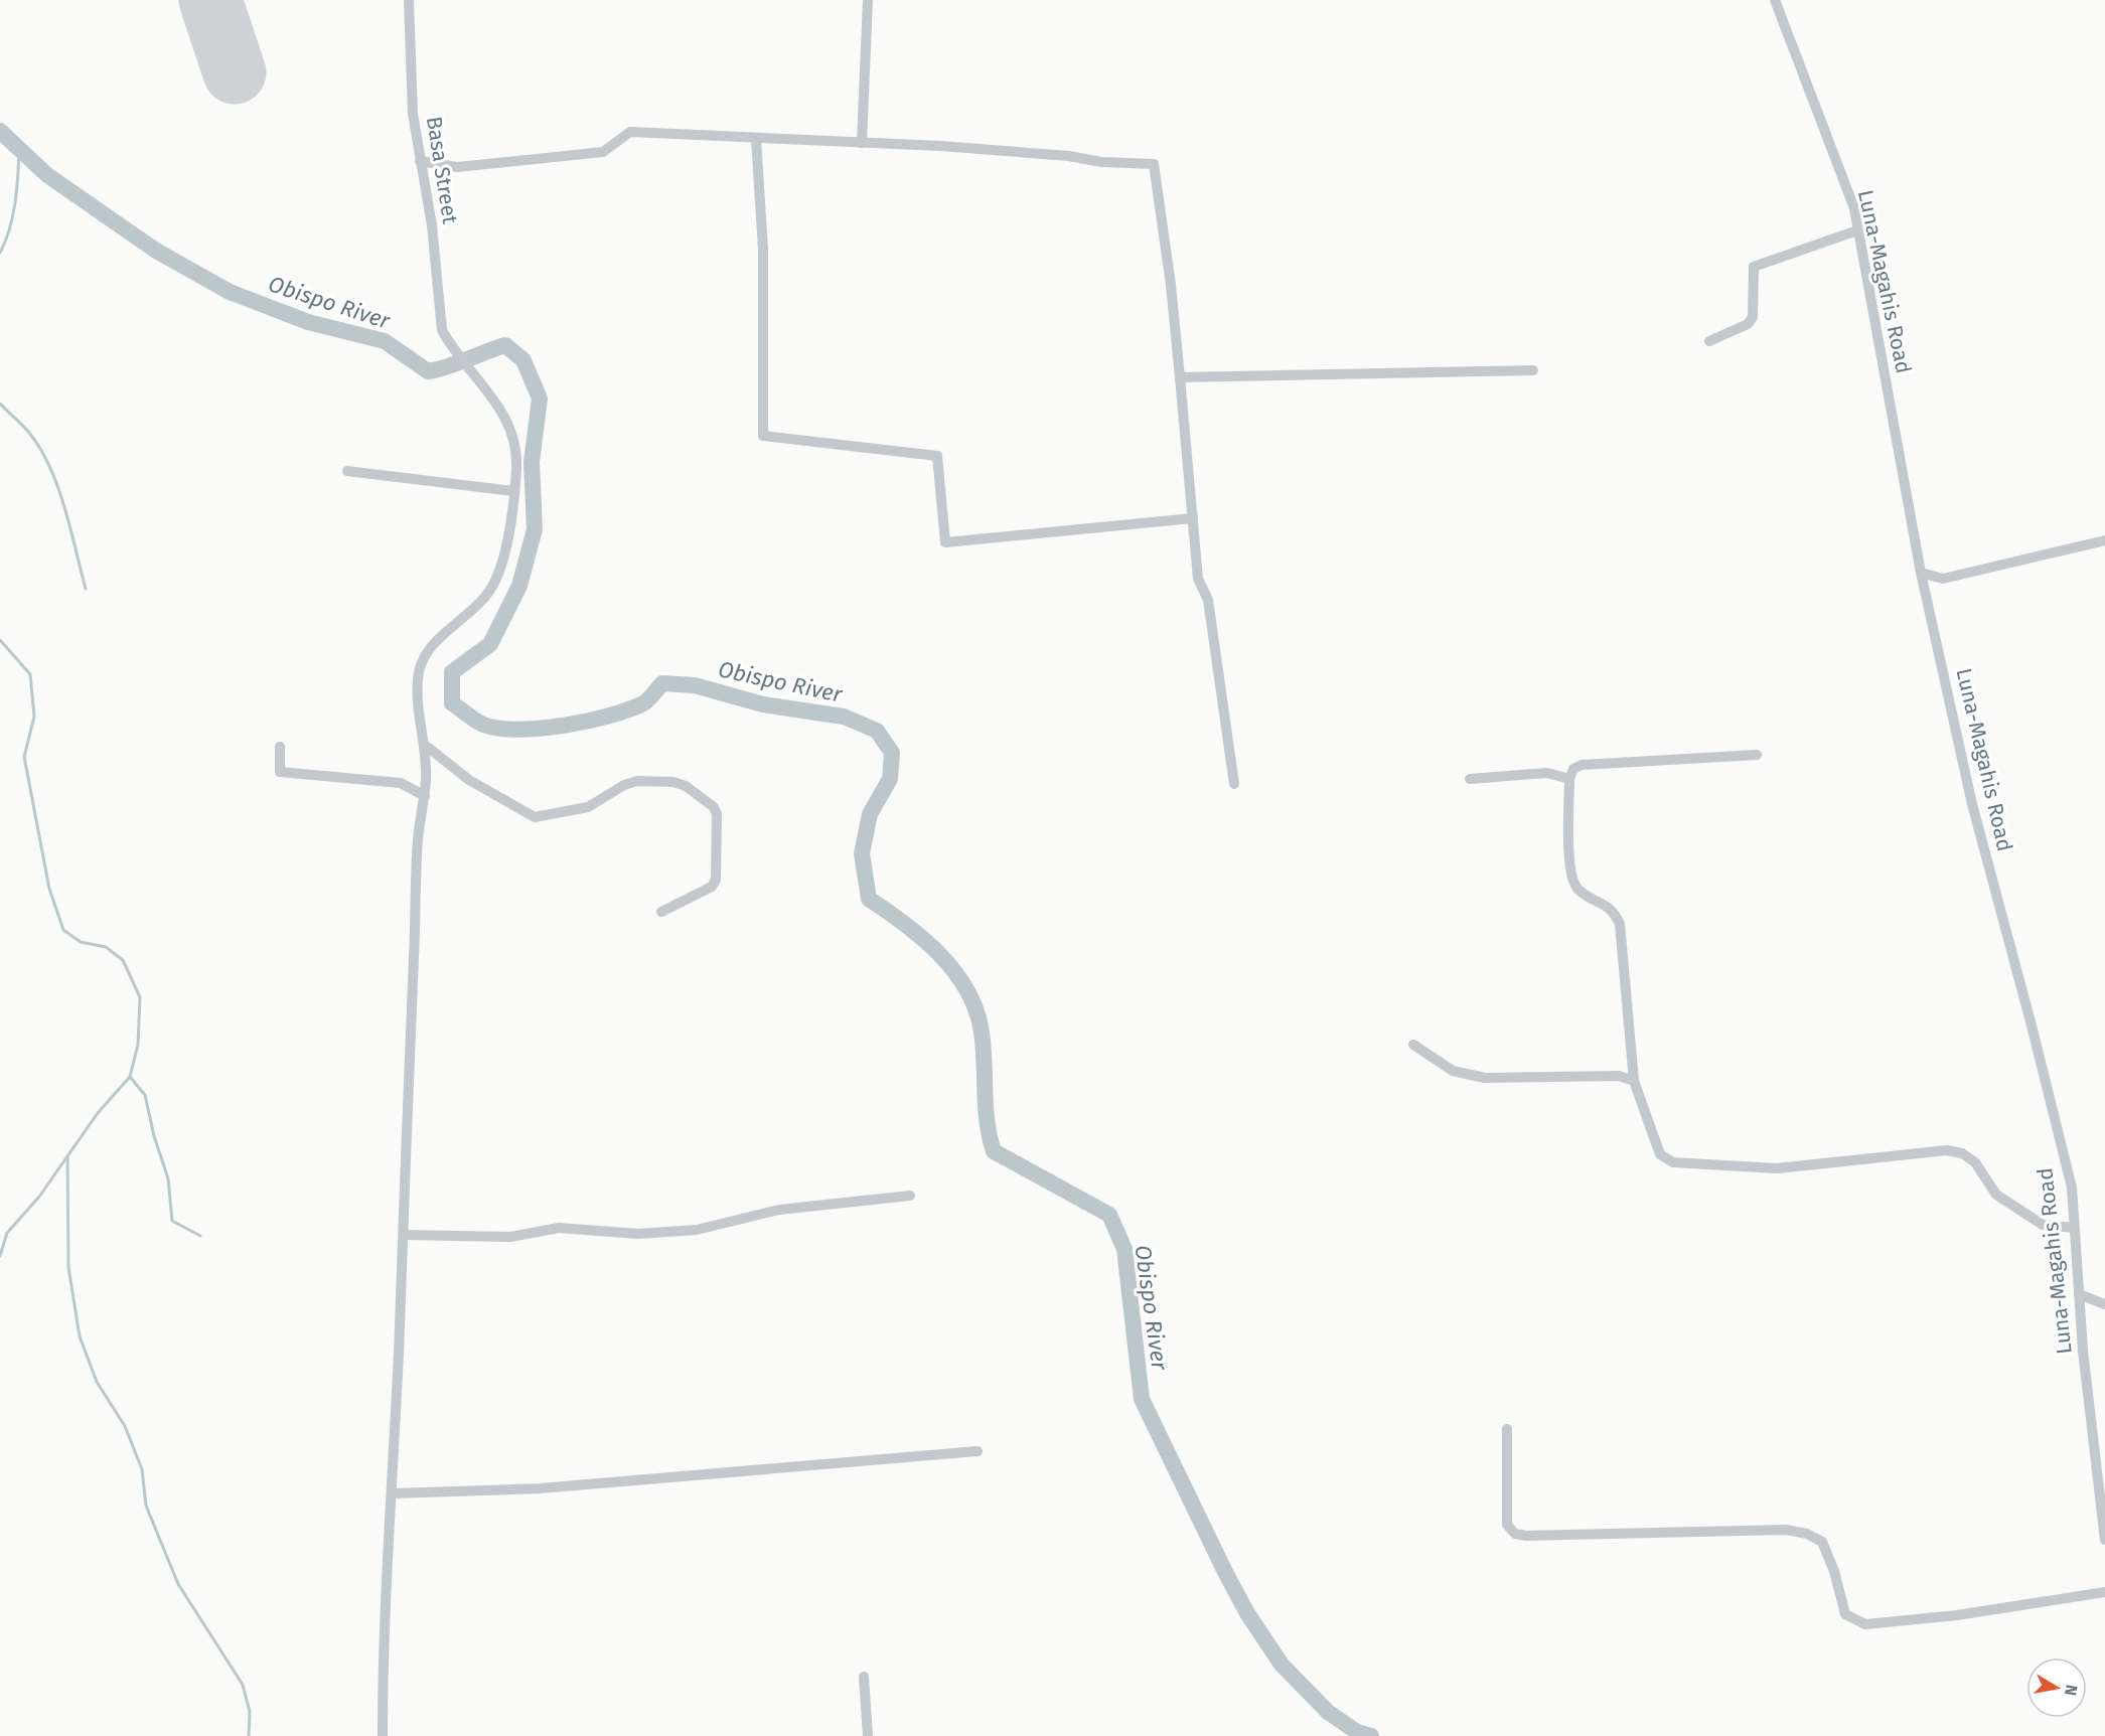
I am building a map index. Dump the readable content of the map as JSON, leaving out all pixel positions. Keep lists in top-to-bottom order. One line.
{"streets":{"street":["Basa Street","Luna-Magahis Road"]},"water":["Obispo River"],"north":"right"}
